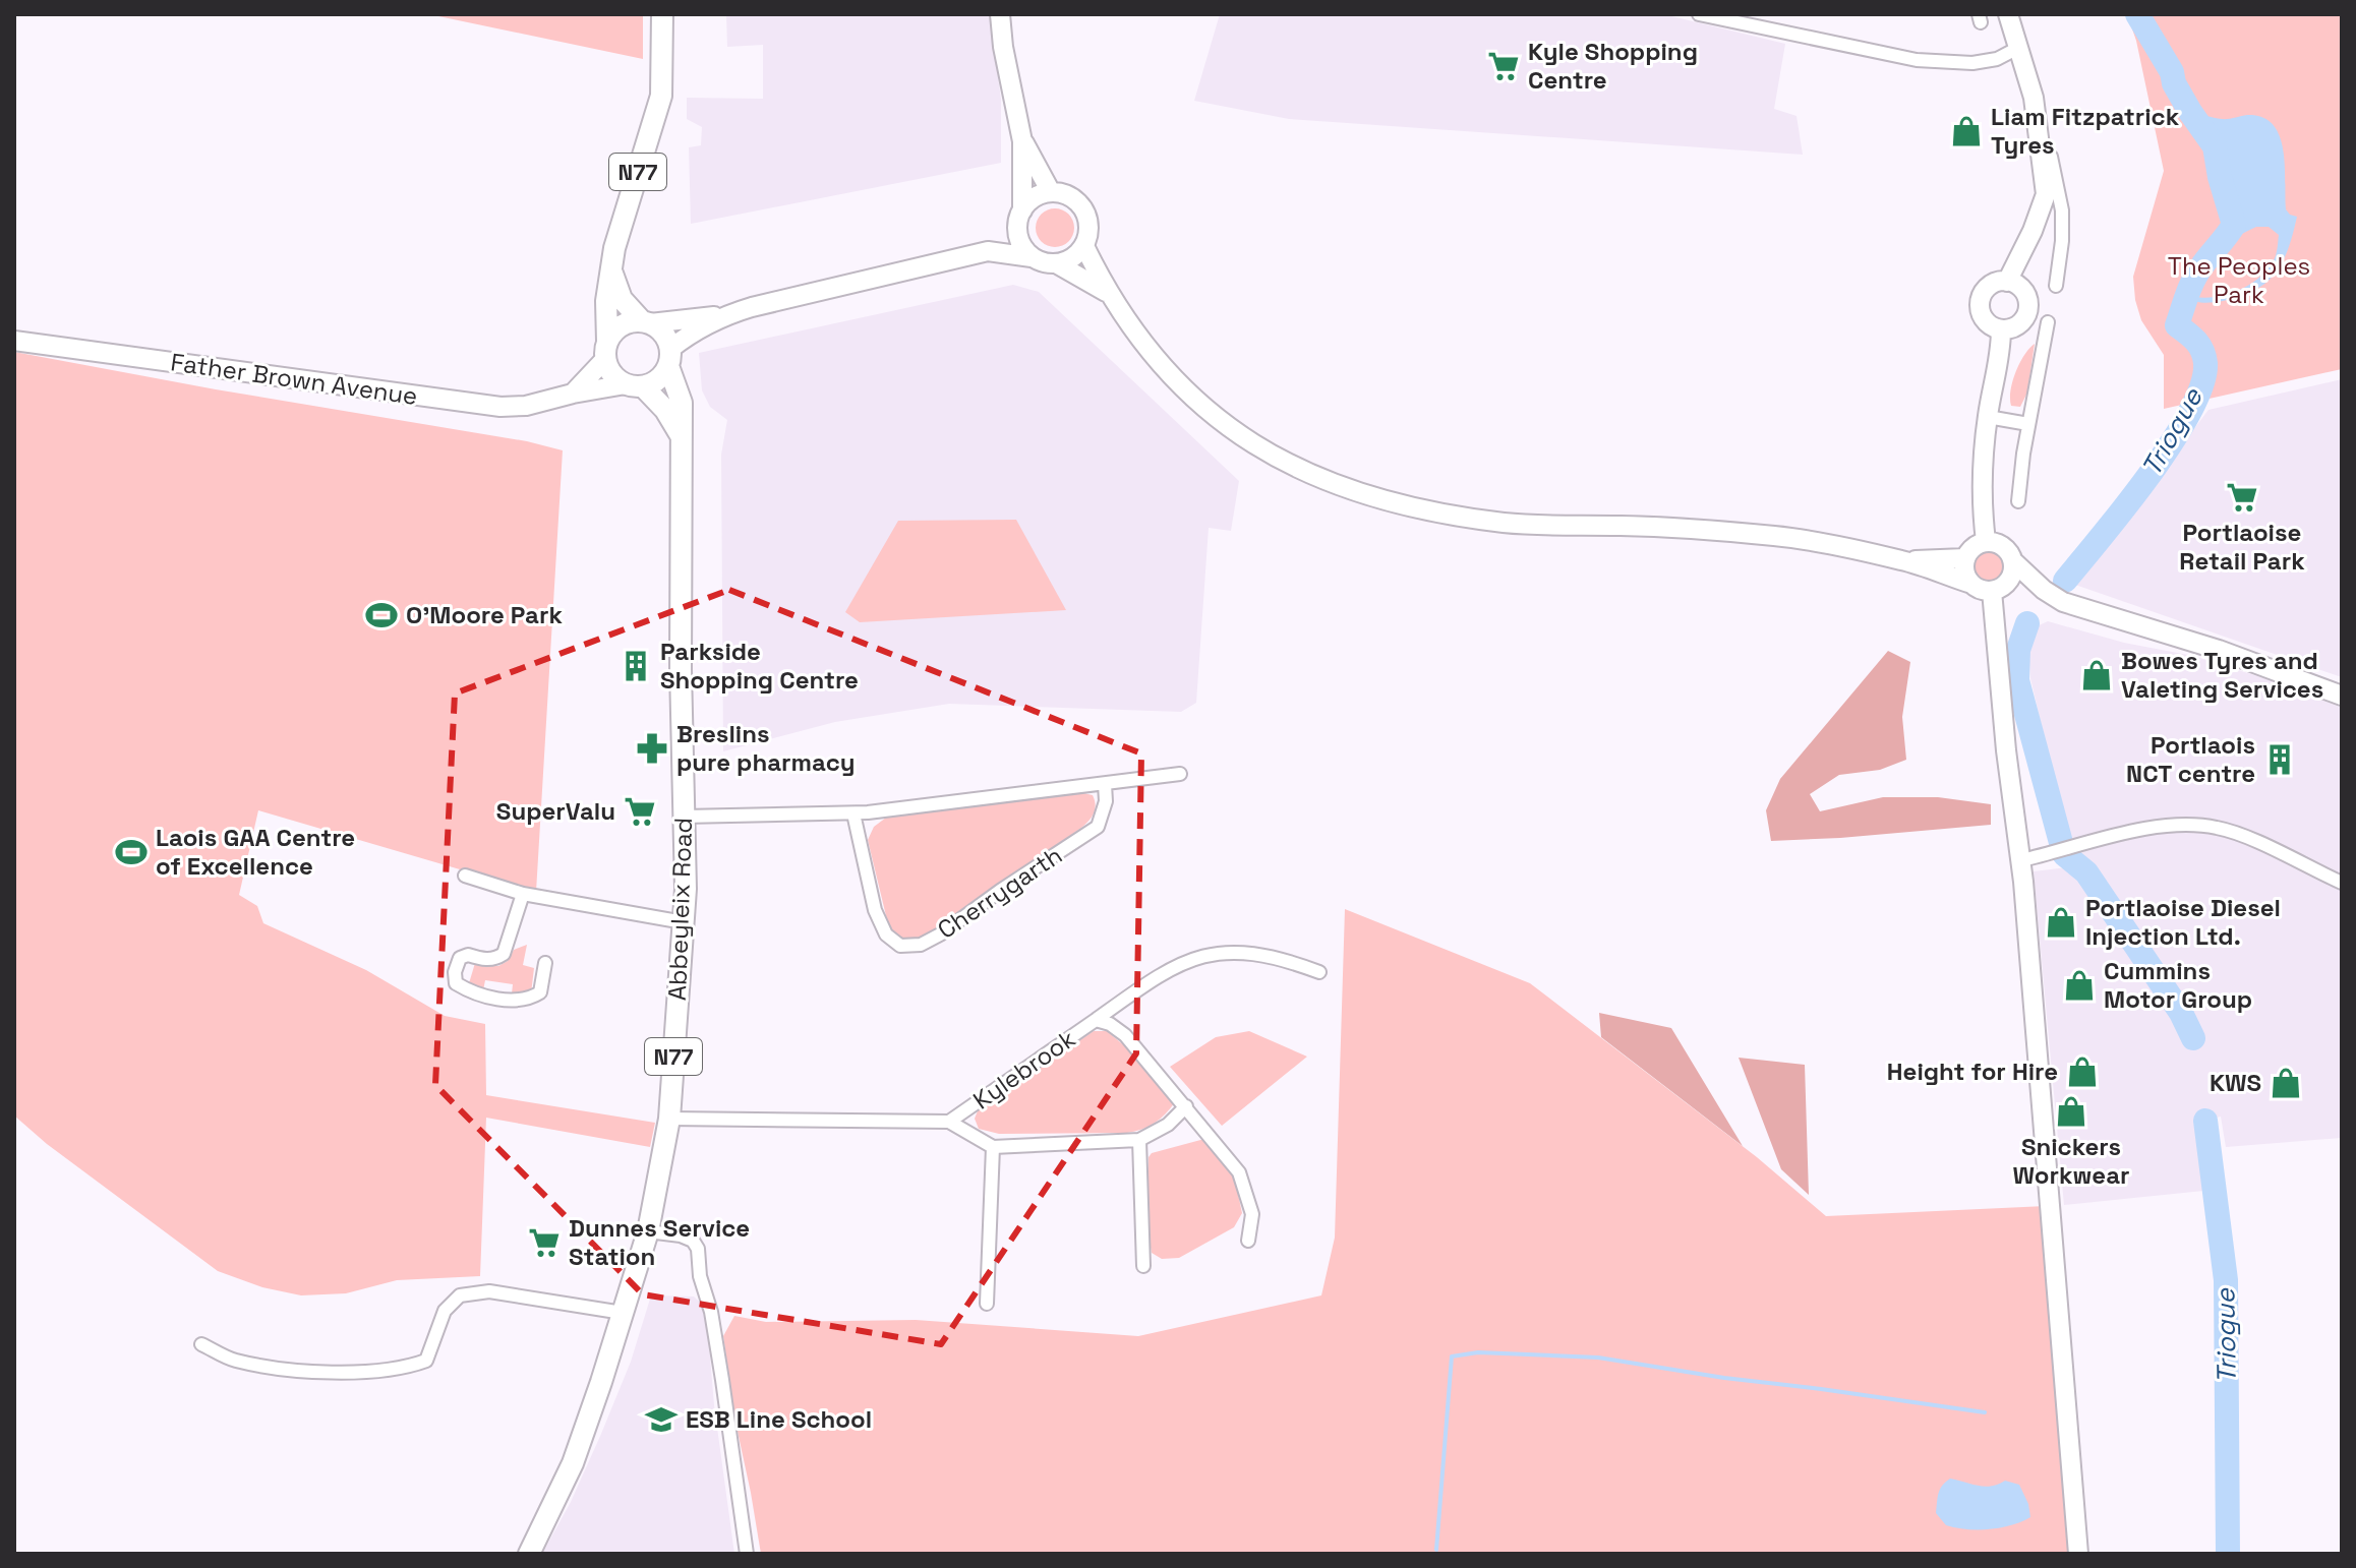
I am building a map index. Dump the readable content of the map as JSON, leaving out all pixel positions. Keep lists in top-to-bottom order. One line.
{"streets":{"main road":["N77","Father Brown Avenue","Abbeyleix Road"],"street":["Cherrygarth","Kylebrook"]},"crossings":[["N77","Father Brown Avenue"],["N77","Abbeyleix Road"],["Father Brown Avenue","Abbeyleix Road"],["Abbeyleix Road","Kylebrook"]],"water":["Triogue"],"parks":["The Peoples Park"],"places":{"supermarket":["Kyle Shopping Centre","Portlaoise Retail Park","SuperValu","Dunnes Service Station"],"shop":["Liam Fitzpatrick Tyres","Bowes Tyres and Valeting Services","Portlaoise Diesel Injection Ltd.","Cummins Motor Group","Height for Hire","KWS","Snickers Workwear"],"sports":["O'Moore Park","Laois GAA Centre of Excellence"],"building":["Parkside Shopping Centre","Portlaois NCT centre"],"pharmacy":["Breslins pure pharmacy"],"school or university":["ESB Line School"]}}
